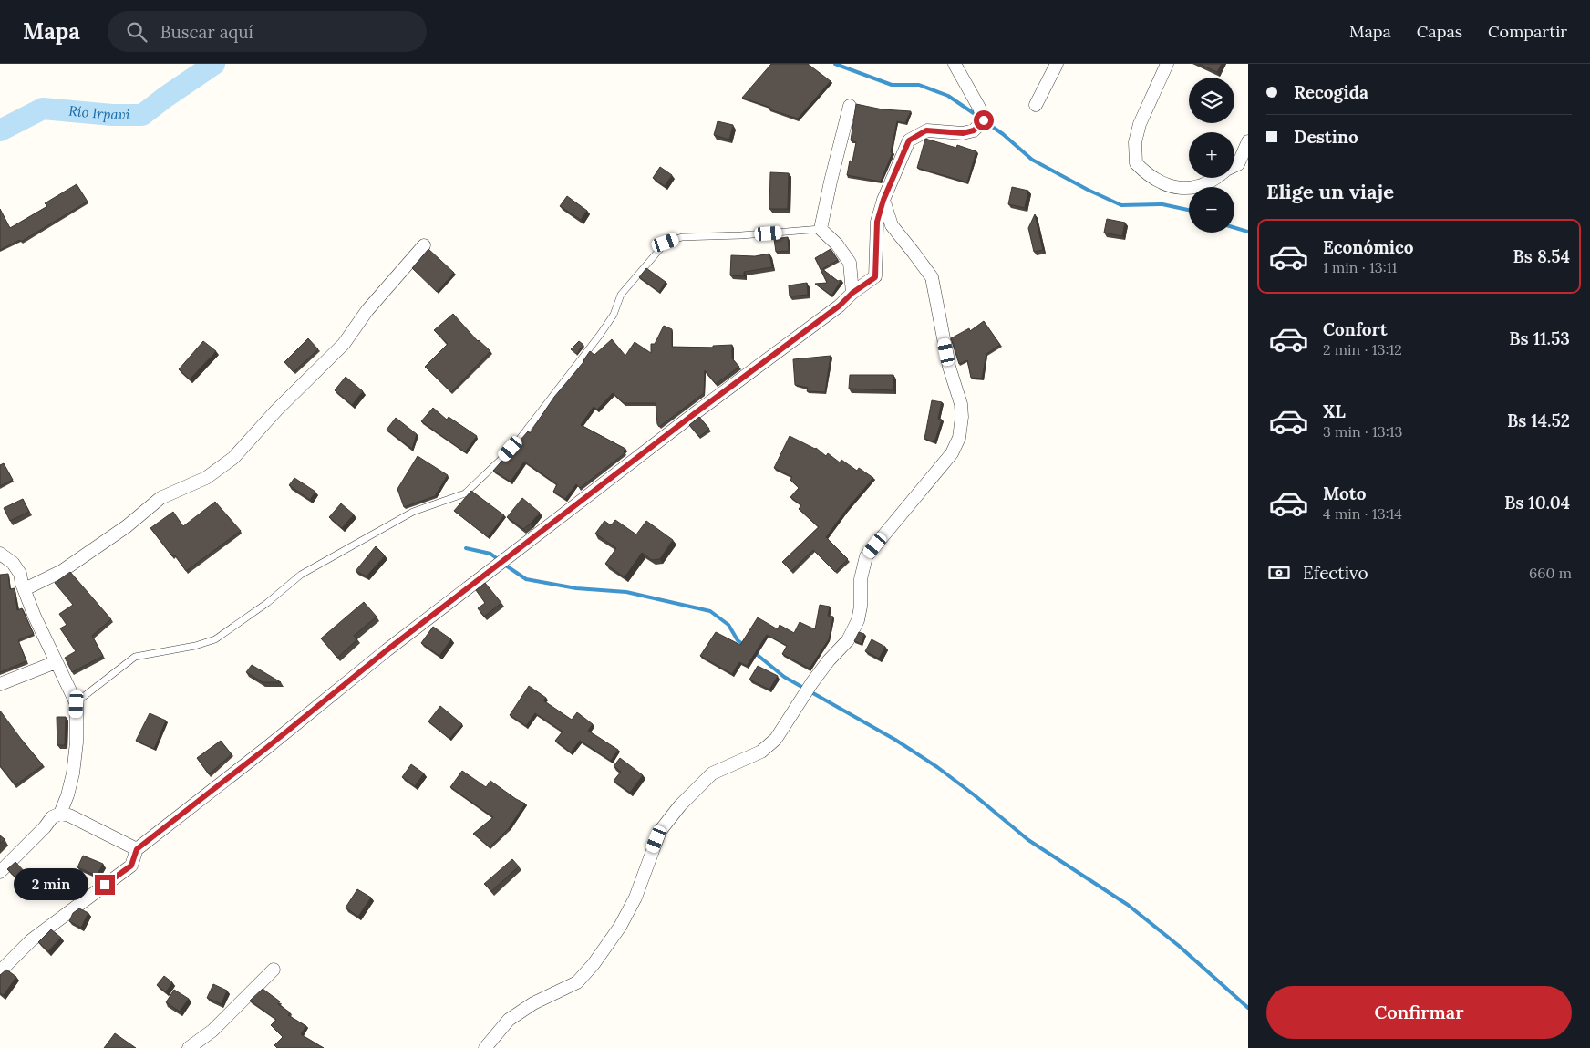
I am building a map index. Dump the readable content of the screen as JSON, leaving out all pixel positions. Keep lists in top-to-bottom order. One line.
{"water":["Río Irpavi"],"page":{"header":"Mapa","search":"Buscar aquí","nav":["Mapa","Capas","Compartir"],"banner":["Recogida","Destino"],"map_buttons":["+","−"],"heading":"Elige un viaje","list":[{"name":"Económico","note":"1 min · 13:11","value":"Bs 8.54"},{"name":"Confort","note":"2 min · 13:12","value":"Bs 11.53"},{"name":"XL","note":"3 min · 13:13","value":"Bs 14.52"},{"name":"Moto","note":"4 min · 13:14","value":"Bs 10.04"}],"pay":["Efectivo","660 m"],"bubble":"2 min","buttons":"Confirmar"}}
